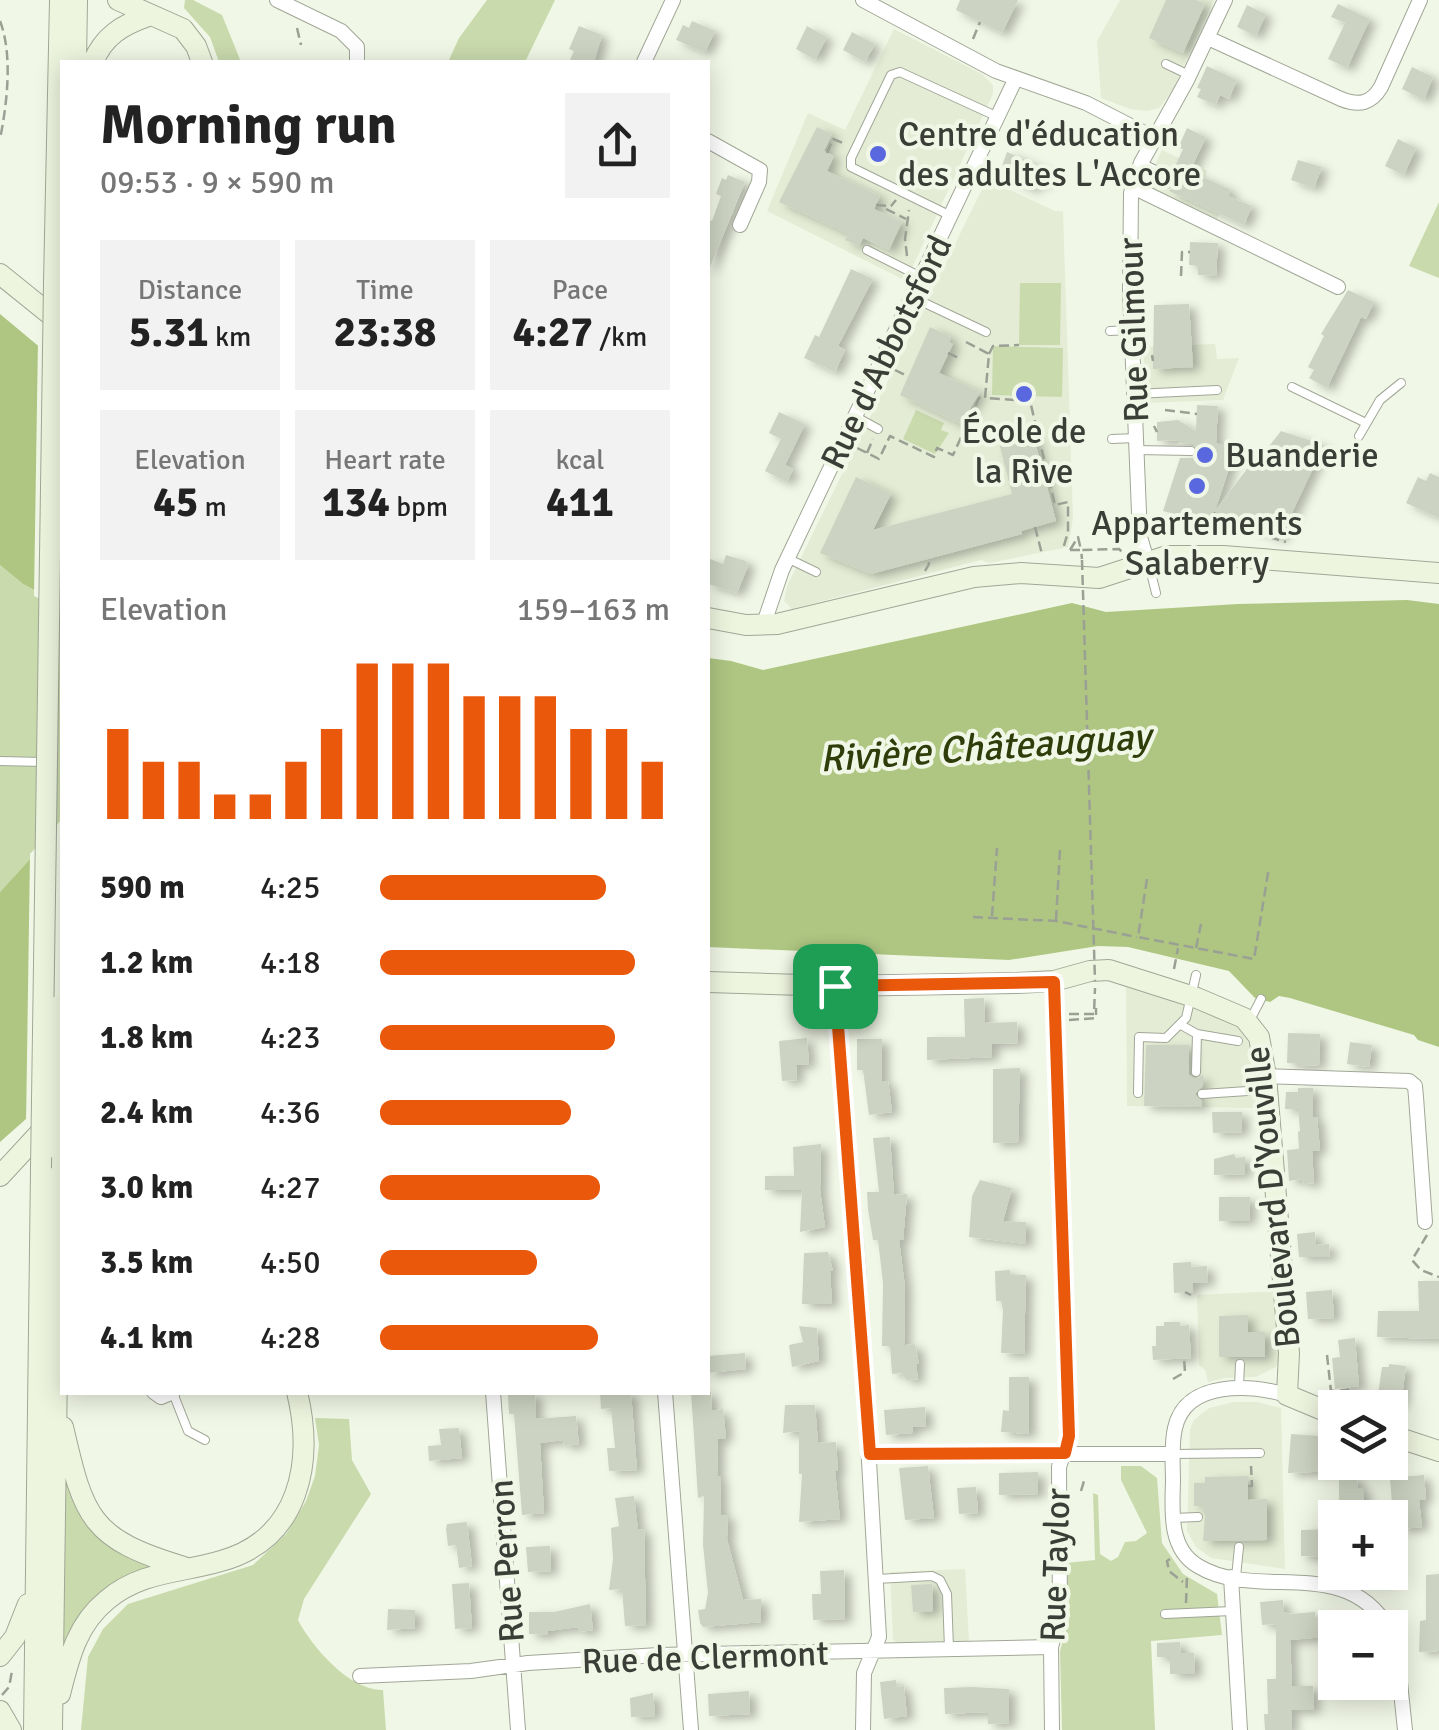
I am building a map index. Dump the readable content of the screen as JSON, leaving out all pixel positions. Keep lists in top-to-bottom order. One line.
{"streets":{"street":["Rue Gilmour","Rue d'Abbotsford","Boulevard D'Youville","Rue Perron","Rue Taylor","Rue de Clermont"]},"crossings":[["Boulevard D'Youville","Rue Taylor"],["Rue Perron","Rue de Clermont"],["Rue Taylor","Rue de Clermont"]],"water":["Rivière Châteauguay"],"places":["Centre d'éducation des adultes L'Accore","École de la Rive","Buanderie","Appartements Salaberry"],"page":{"heading":["Morning run","09:53 · 9 × 590 m"],"stats":[["Distance","5.31 km"],["Time","23:38"],["Pace","4:27 /km"],["Elevation","45 m"],["Heart rate","134 bpm"],["kcal","411"]],"chart":["Elevation","159–163 m"],"list":[{"name":"590 m","note":"4:25"},{"name":"1.2 km","note":"4:18"},{"name":"1.8 km","note":"4:23"},{"name":"2.4 km","note":"4:36"},{"name":"3.0 km","note":"4:27"},{"name":"3.5 km","note":"4:50"},{"name":"4.1 km","note":"4:28"}],"map_buttons":["+","−"]}}
